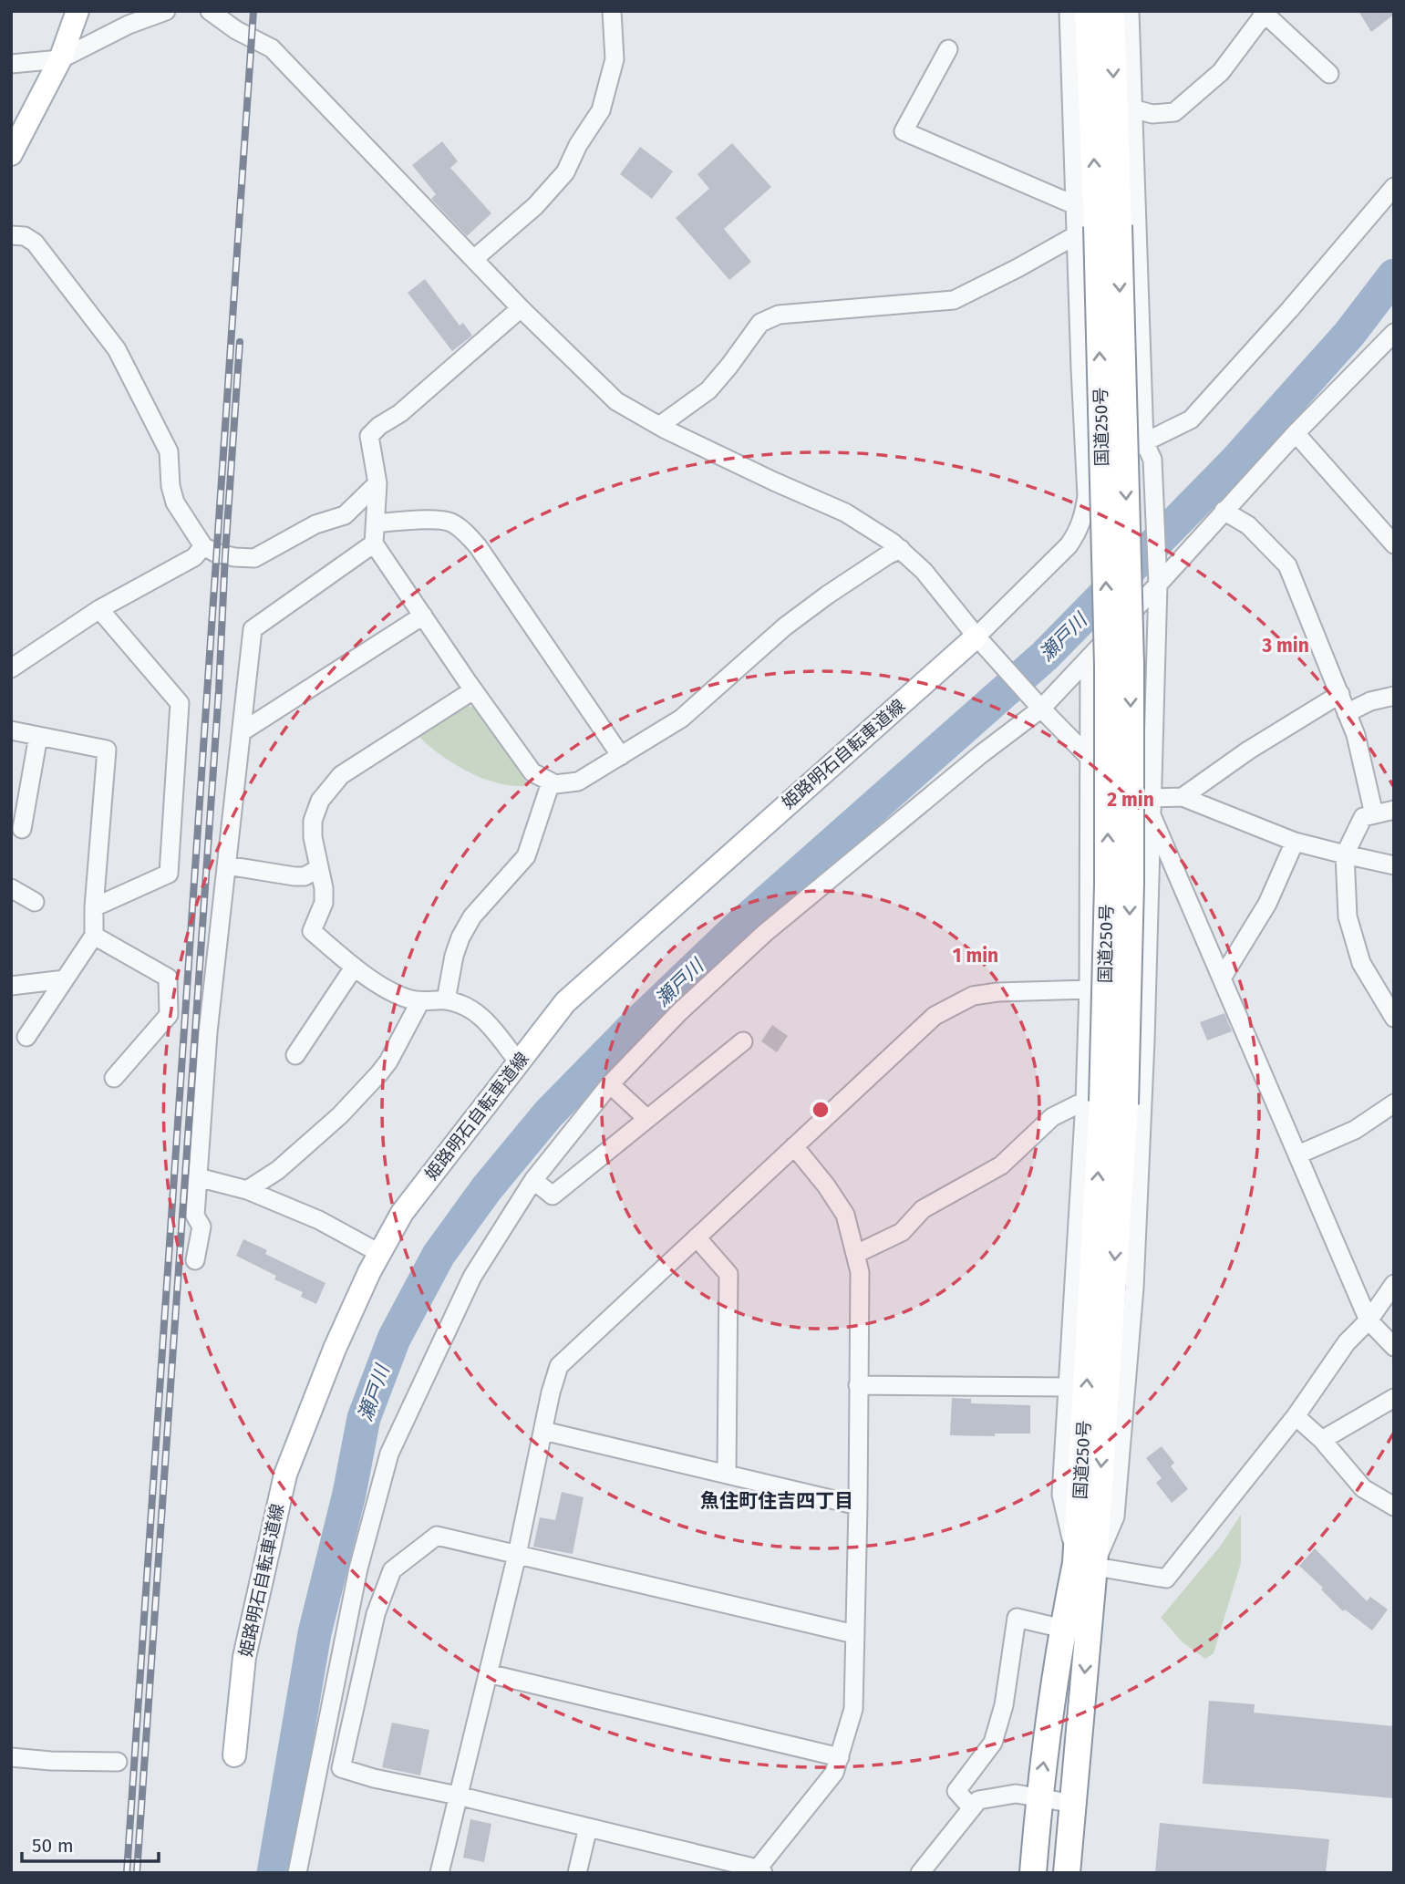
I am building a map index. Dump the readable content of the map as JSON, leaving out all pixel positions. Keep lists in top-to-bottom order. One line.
{"streets":{"highway":["国道250号"],"main road":["姫路明石自転車道線"]},"districts":["魚住町住吉四丁目"],"water":["瀬戸川"],"scale_bar":"50 m","rings":["3 min","2 min","1 min"]}
